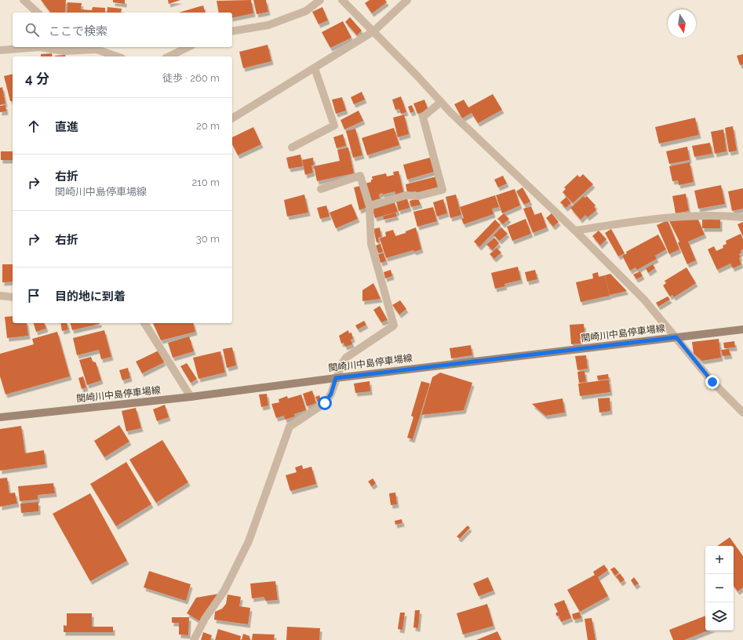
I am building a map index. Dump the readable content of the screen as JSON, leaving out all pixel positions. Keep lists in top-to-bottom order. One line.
{"streets":{"main road":["関崎川中島停車場線"]},"north":"bottom","page":{"search":"ここで検索","heading":["4 分","徒歩 · 260 m"],"list":[["直進","20 m"],["右折","関崎川中島停車場線","210 m"],["右折","30 m"],"目的地に到着"],"map_buttons":["+","−"]}}
